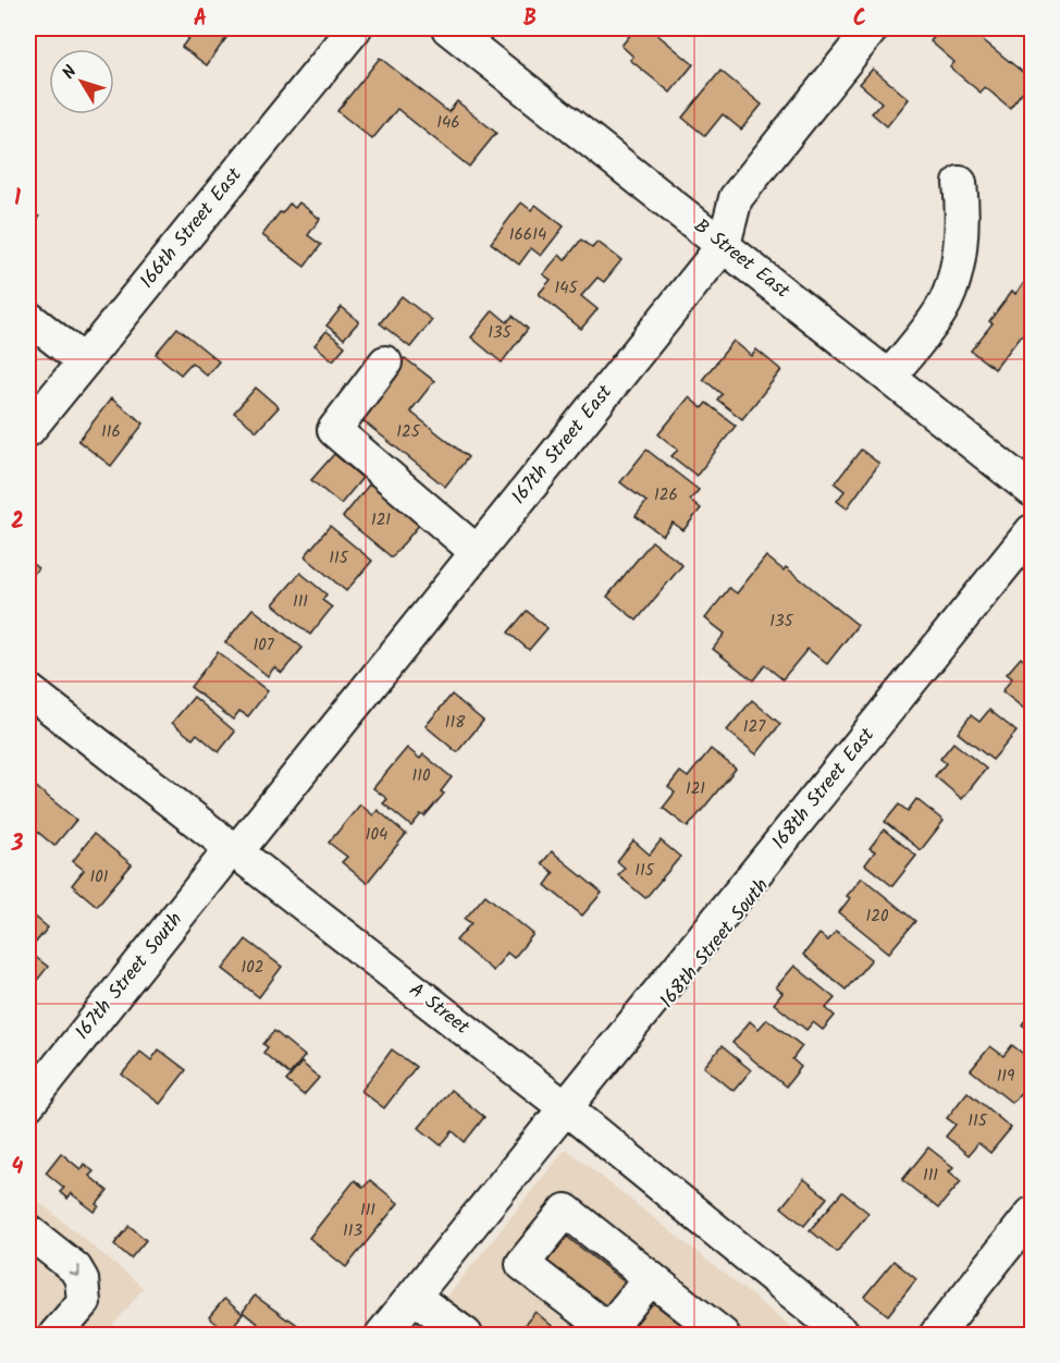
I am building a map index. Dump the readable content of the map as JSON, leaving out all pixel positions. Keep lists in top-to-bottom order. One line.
{"streets":{"street":["166th Street East","B Street East","167th Street East","168th Street East","168th Street South","167th Street South","A Street"]},"crossings":[["B Street East","167th Street East"],["167th Street East","167th Street South"],["167th Street East","A Street"],["168th Street East","168th Street South"],["168th Street East","A Street"],["168th Street South","A Street"],["167th Street South","A Street"]],"house_numbers":["146","16614","145","135","116","125","126","121","115","111","135","107","118","127","110","121","104","115","101","120","102","119","115","111","111","113"],"north":"top left","grid":{"columns":["A","B","C"],"rows":["1","2","3","4"]}}
